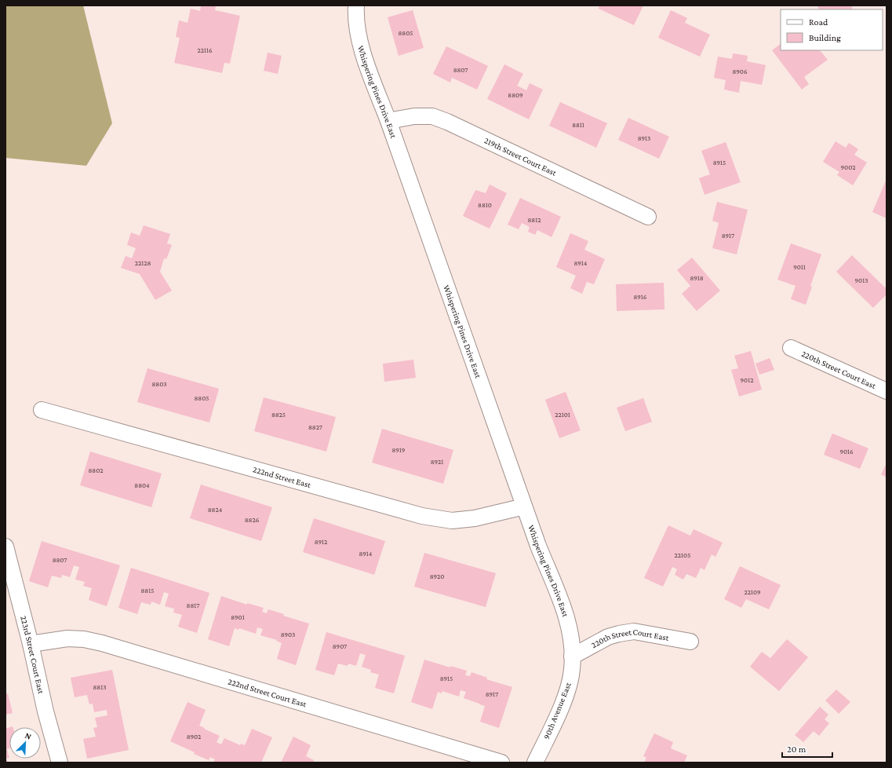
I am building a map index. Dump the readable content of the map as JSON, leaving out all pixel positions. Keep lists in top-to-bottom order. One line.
{"streets":{"street":["Whispering Pines Drive East","219th Street Court East","220th Street Court East","222nd Street East","223rd Street Court East","222nd Street Court East","90th Avenue East"]},"crossings":[["Whispering Pines Drive East","219th Street Court East"],["Whispering Pines Drive East","220th Street Court East"],["Whispering Pines Drive East","222nd Street East"],["Whispering Pines Drive East","90th Avenue East"],["220th Street Court East","90th Avenue East"],["223rd Street Court East","222nd Street Court East"]],"house_numbers":["8805","22116","8807","8906","8809","8811","8913","8915","9002","8810","8812","8917","22128","8914","9011","8918","9013","8916","9012","8803","8805","8825","22101","8827","8919","9016","8921","8802","8804","8824","8826","8912","8914","22105","8807","8920","8815","22109","8817","8901","8903","8907","8915","8813","8917","8902"],"legend":["Road","Building"],"scale_bar":"20 m","north":"top right"}
